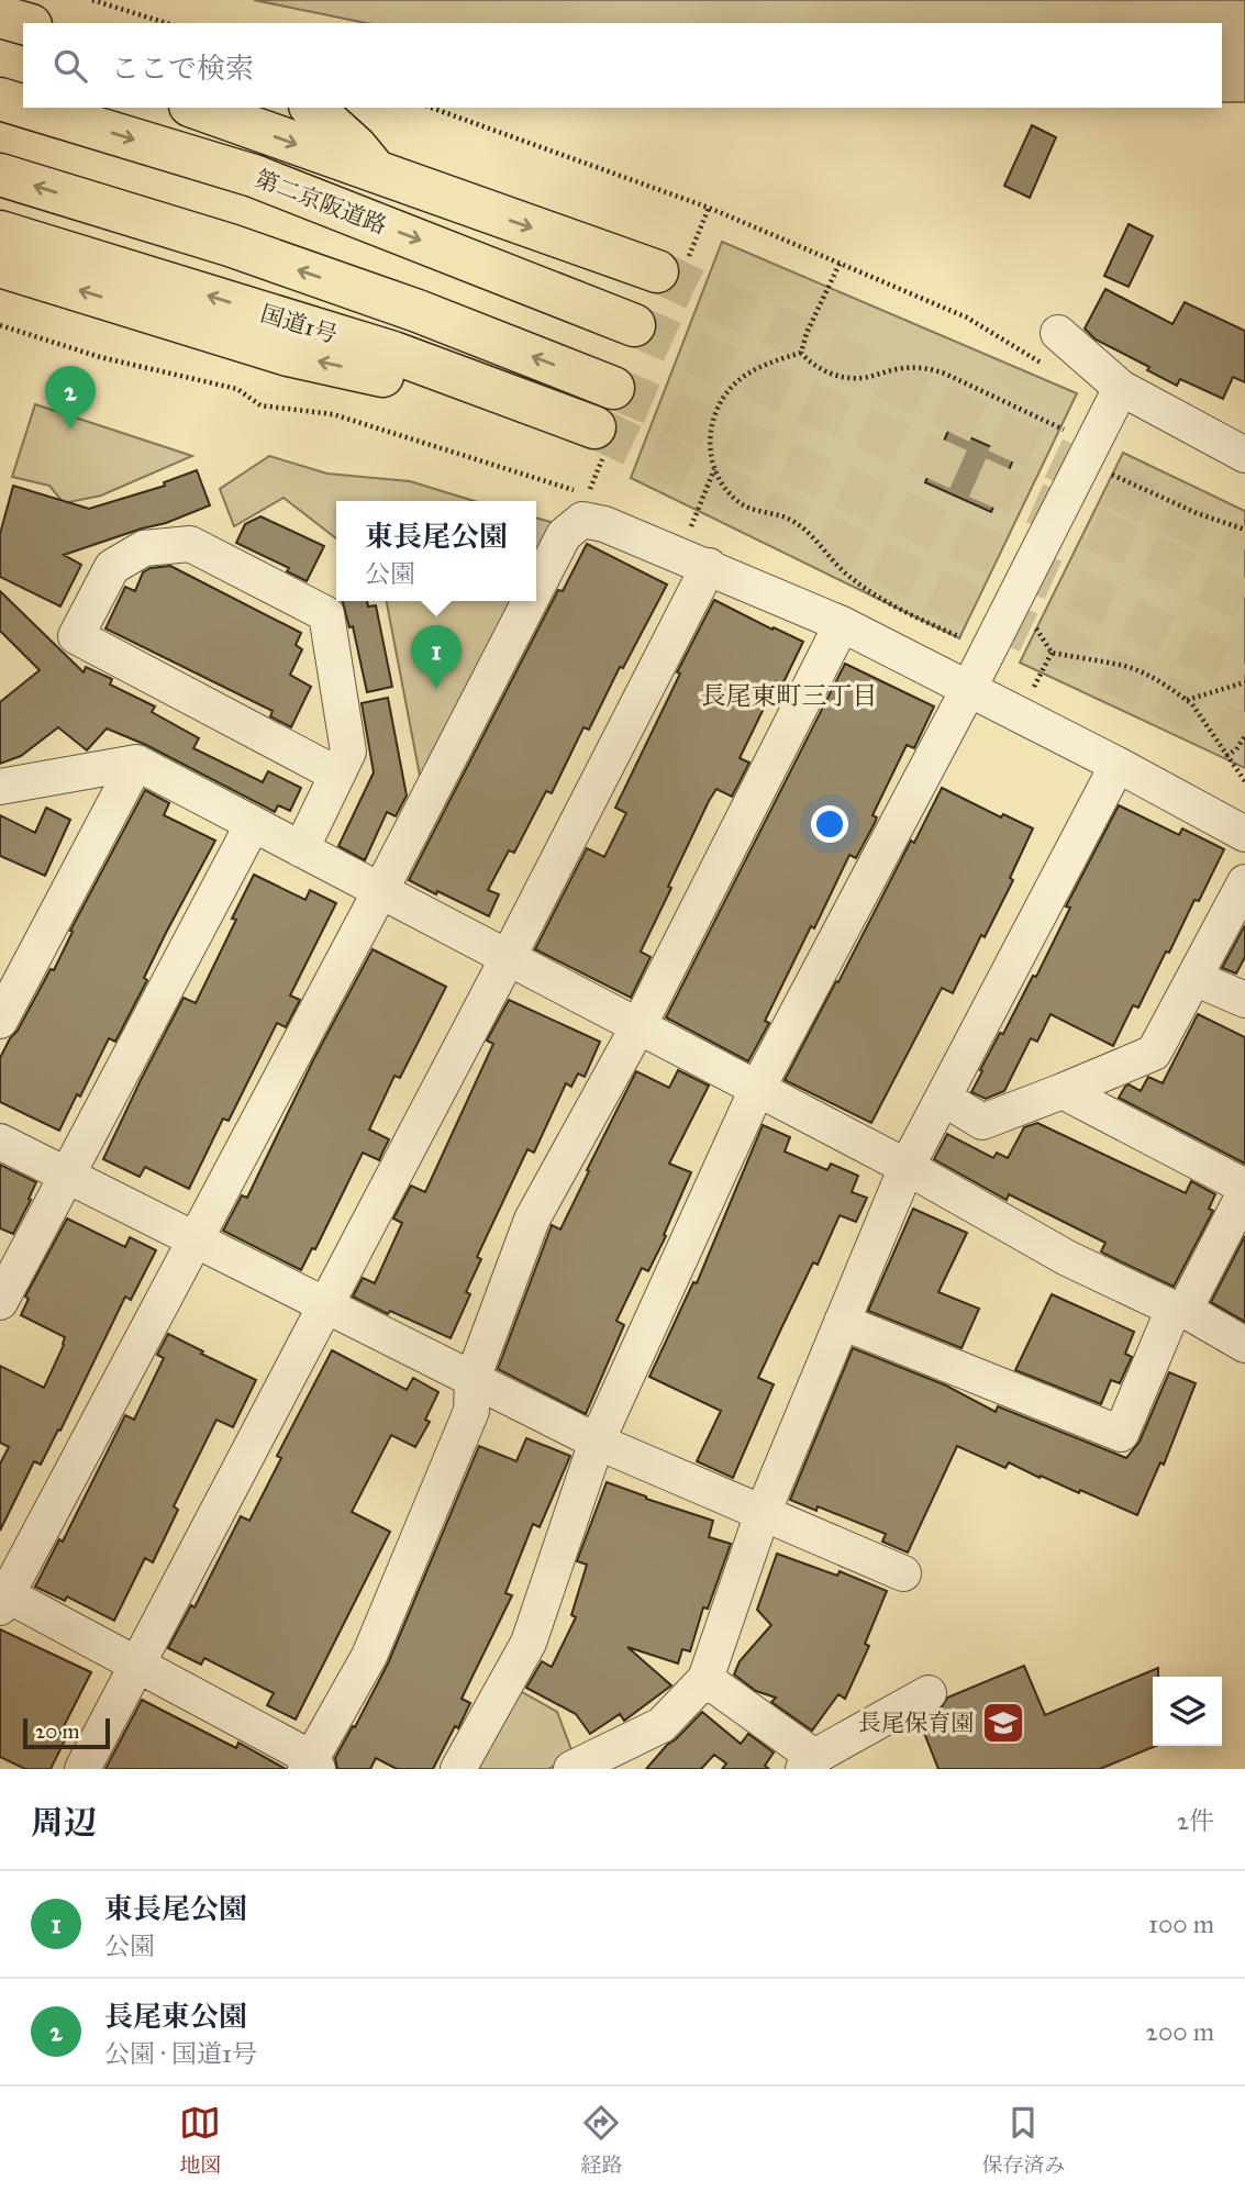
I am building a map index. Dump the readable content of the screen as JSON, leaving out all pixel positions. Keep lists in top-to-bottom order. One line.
{"streets":{"highway":["第二京阪道路","国道1号"]},"districts":["長尾東町三丁目"],"places":{"school or university":["長尾保育園"]},"scale_bar":"20 m","page":{"search":"ここで検索","pins":["2","1"],"popup":["東長尾公園","公園"],"scale":"20 m","heading":["周辺","2件"],"list":[{"mark":"1","name":"東長尾公園","note":"公園","value":"100 m"},{"mark":"2","name":"長尾東公園","note":"公園 · 国道1号","value":"200 m"}],"nav":["地図","経路","保存済み"]}}
